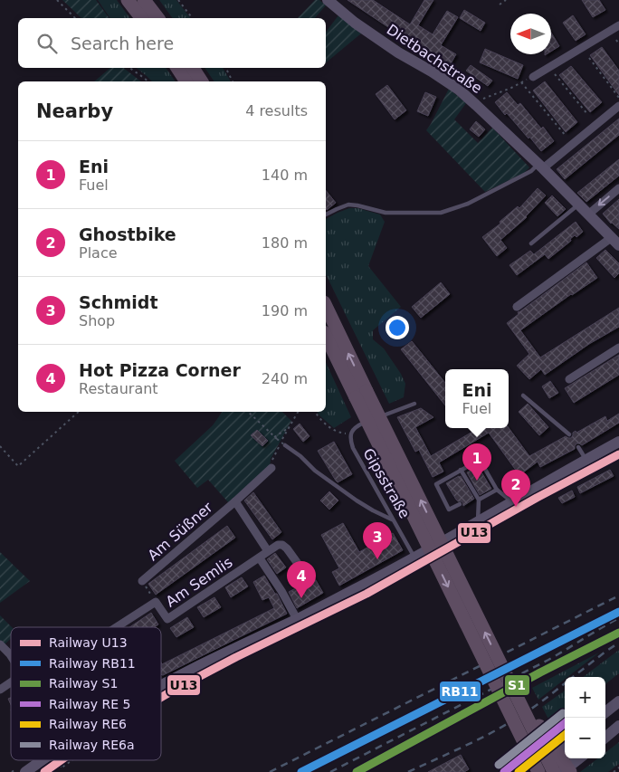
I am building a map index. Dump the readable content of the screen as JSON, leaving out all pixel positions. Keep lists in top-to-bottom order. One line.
{"streets":{"main road":["Dietbachstraße"],"street":["Am Süßner","Am Semlis"],"lane":["Gipsstraße"]},"lines":["rail line U13","rail line RB11","rail line S1","rail line RE6a","rail line RE6"],"legend":["Railway U13","Railway RB11","Railway S1","Railway RE 5","Railway RE6","Railway RE6a"],"north":"left","page":{"search":"Search here","heading":["Nearby","4 results"],"list":[{"mark":"1","name":"Eni","note":"Fuel","value":"140 m"},{"mark":"2","name":"Ghostbike","note":"Place","value":"180 m"},{"mark":"3","name":"Schmidt","note":"Shop","value":"190 m"},{"mark":"4","name":"Hot Pizza Corner","note":"Restaurant","value":"240 m"}],"popup":["Eni","Fuel"],"pins":["1","2","3","4"],"map_buttons":["+","−"]}}
